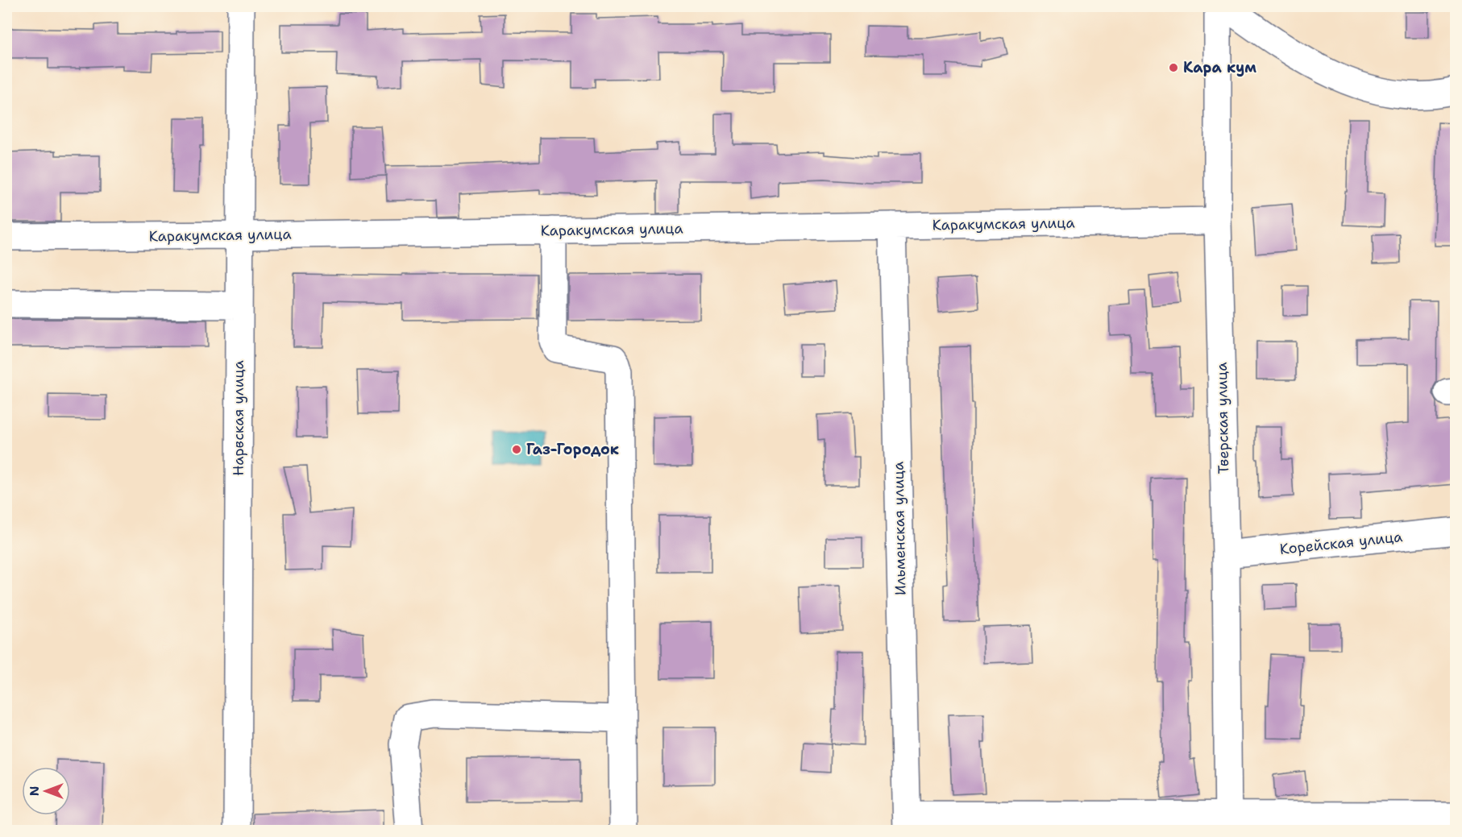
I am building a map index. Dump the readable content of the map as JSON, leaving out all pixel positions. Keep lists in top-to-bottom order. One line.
{"streets":{"street":["Каракумская улица","Нарвская улица","Тверская улица","Ильменская улица","Корейская улица"]},"crossings":[["Каракумская улица","Нарвская улица"],["Каракумская улица","Тверская улица"],["Каракумская улица","Ильменская улица"],["Тверская улица","Корейская улица"]],"places":["Кара кум","Газ-Городок"],"north":"left"}
